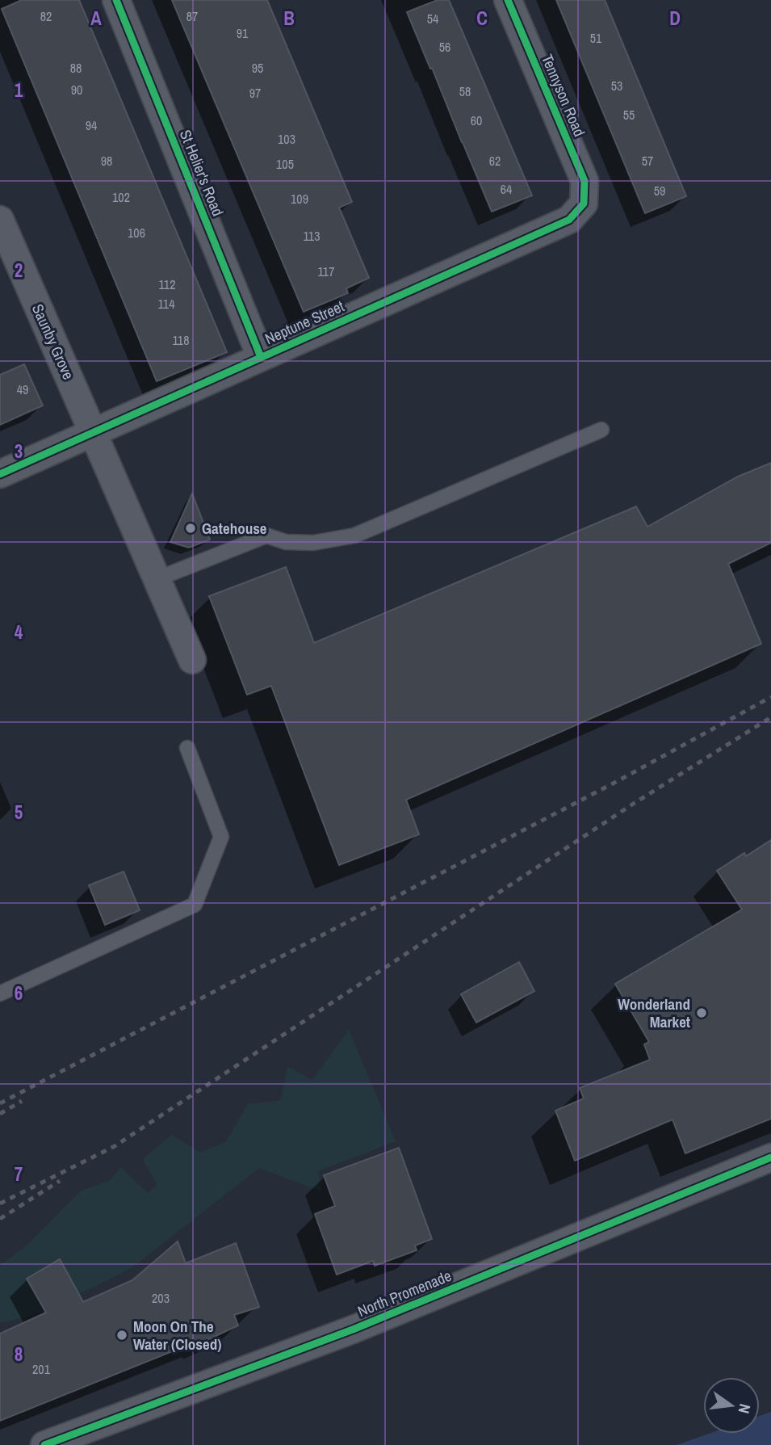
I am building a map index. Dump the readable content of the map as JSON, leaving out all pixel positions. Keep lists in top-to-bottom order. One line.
{"streets":{"street":["Tennyson Road","St Helier's Road","Neptune Street","Saunby Grove","North Promenade"]},"crossings":[["Tennyson Road","Neptune Street"],["St Helier's Road","Neptune Street"],["Neptune Street","Saunby Grove"]],"places":["Gatehouse","Wonderland Market","Moon On The Water (Closed)"],"house_numbers":["82","87","54","91","51","56","88","95","53","90","58","97","55","60","94","103","98","62","57","105","64","59","102","109","106","113","117","112","114","118","49","203","201"],"north":"right","grid":{"columns":["A","B","C","D"],"rows":["1","2","3","4","5","6","7","8"]}}
